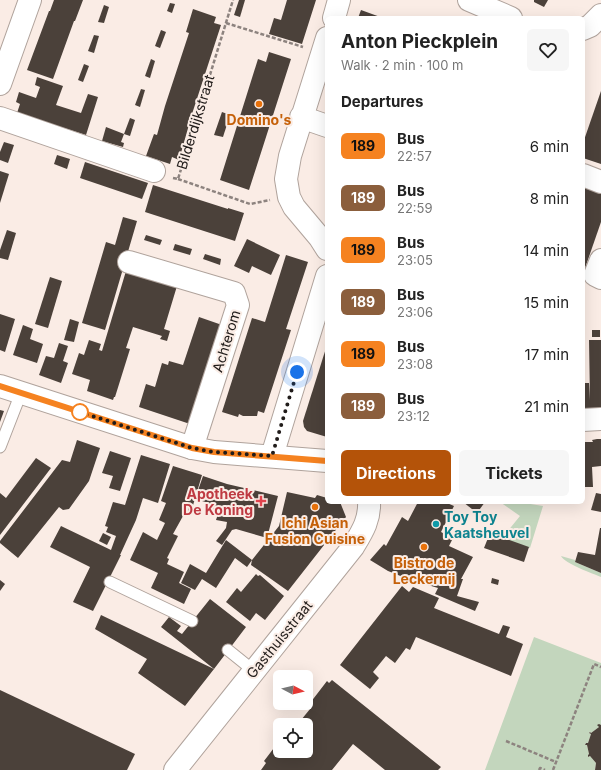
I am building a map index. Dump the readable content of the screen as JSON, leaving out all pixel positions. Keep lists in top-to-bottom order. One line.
{"streets":{"street":["Bilderdijkstraat","Achterom","Gasthuisstraat"]},"places":{"other":["Domino's","Ichi Asian Fusion Cuisine","Toy Toy Kaatsheuvel","Bistro de Leckernij"],"health":["Apotheek De Koning"]},"lines":["bus line 189"],"north":"right","page":{"heading":[["Anton Pieckplein","Walk · 2 min · 100 m"],"Departures"],"list":[{"mark":"189","name":"Bus","note":"22:57","value":"6 min"},{"mark":"189","name":"Bus","note":"22:59","value":"8 min"},{"mark":"189","name":"Bus","note":"23:05","value":"14 min"},{"mark":"189","name":"Bus","note":"23:06","value":"15 min"},{"mark":"189","name":"Bus","note":"23:08","value":"17 min"},{"mark":"189","name":"Bus","note":"23:12","value":"21 min"}],"buttons":["Directions","Tickets"]}}
